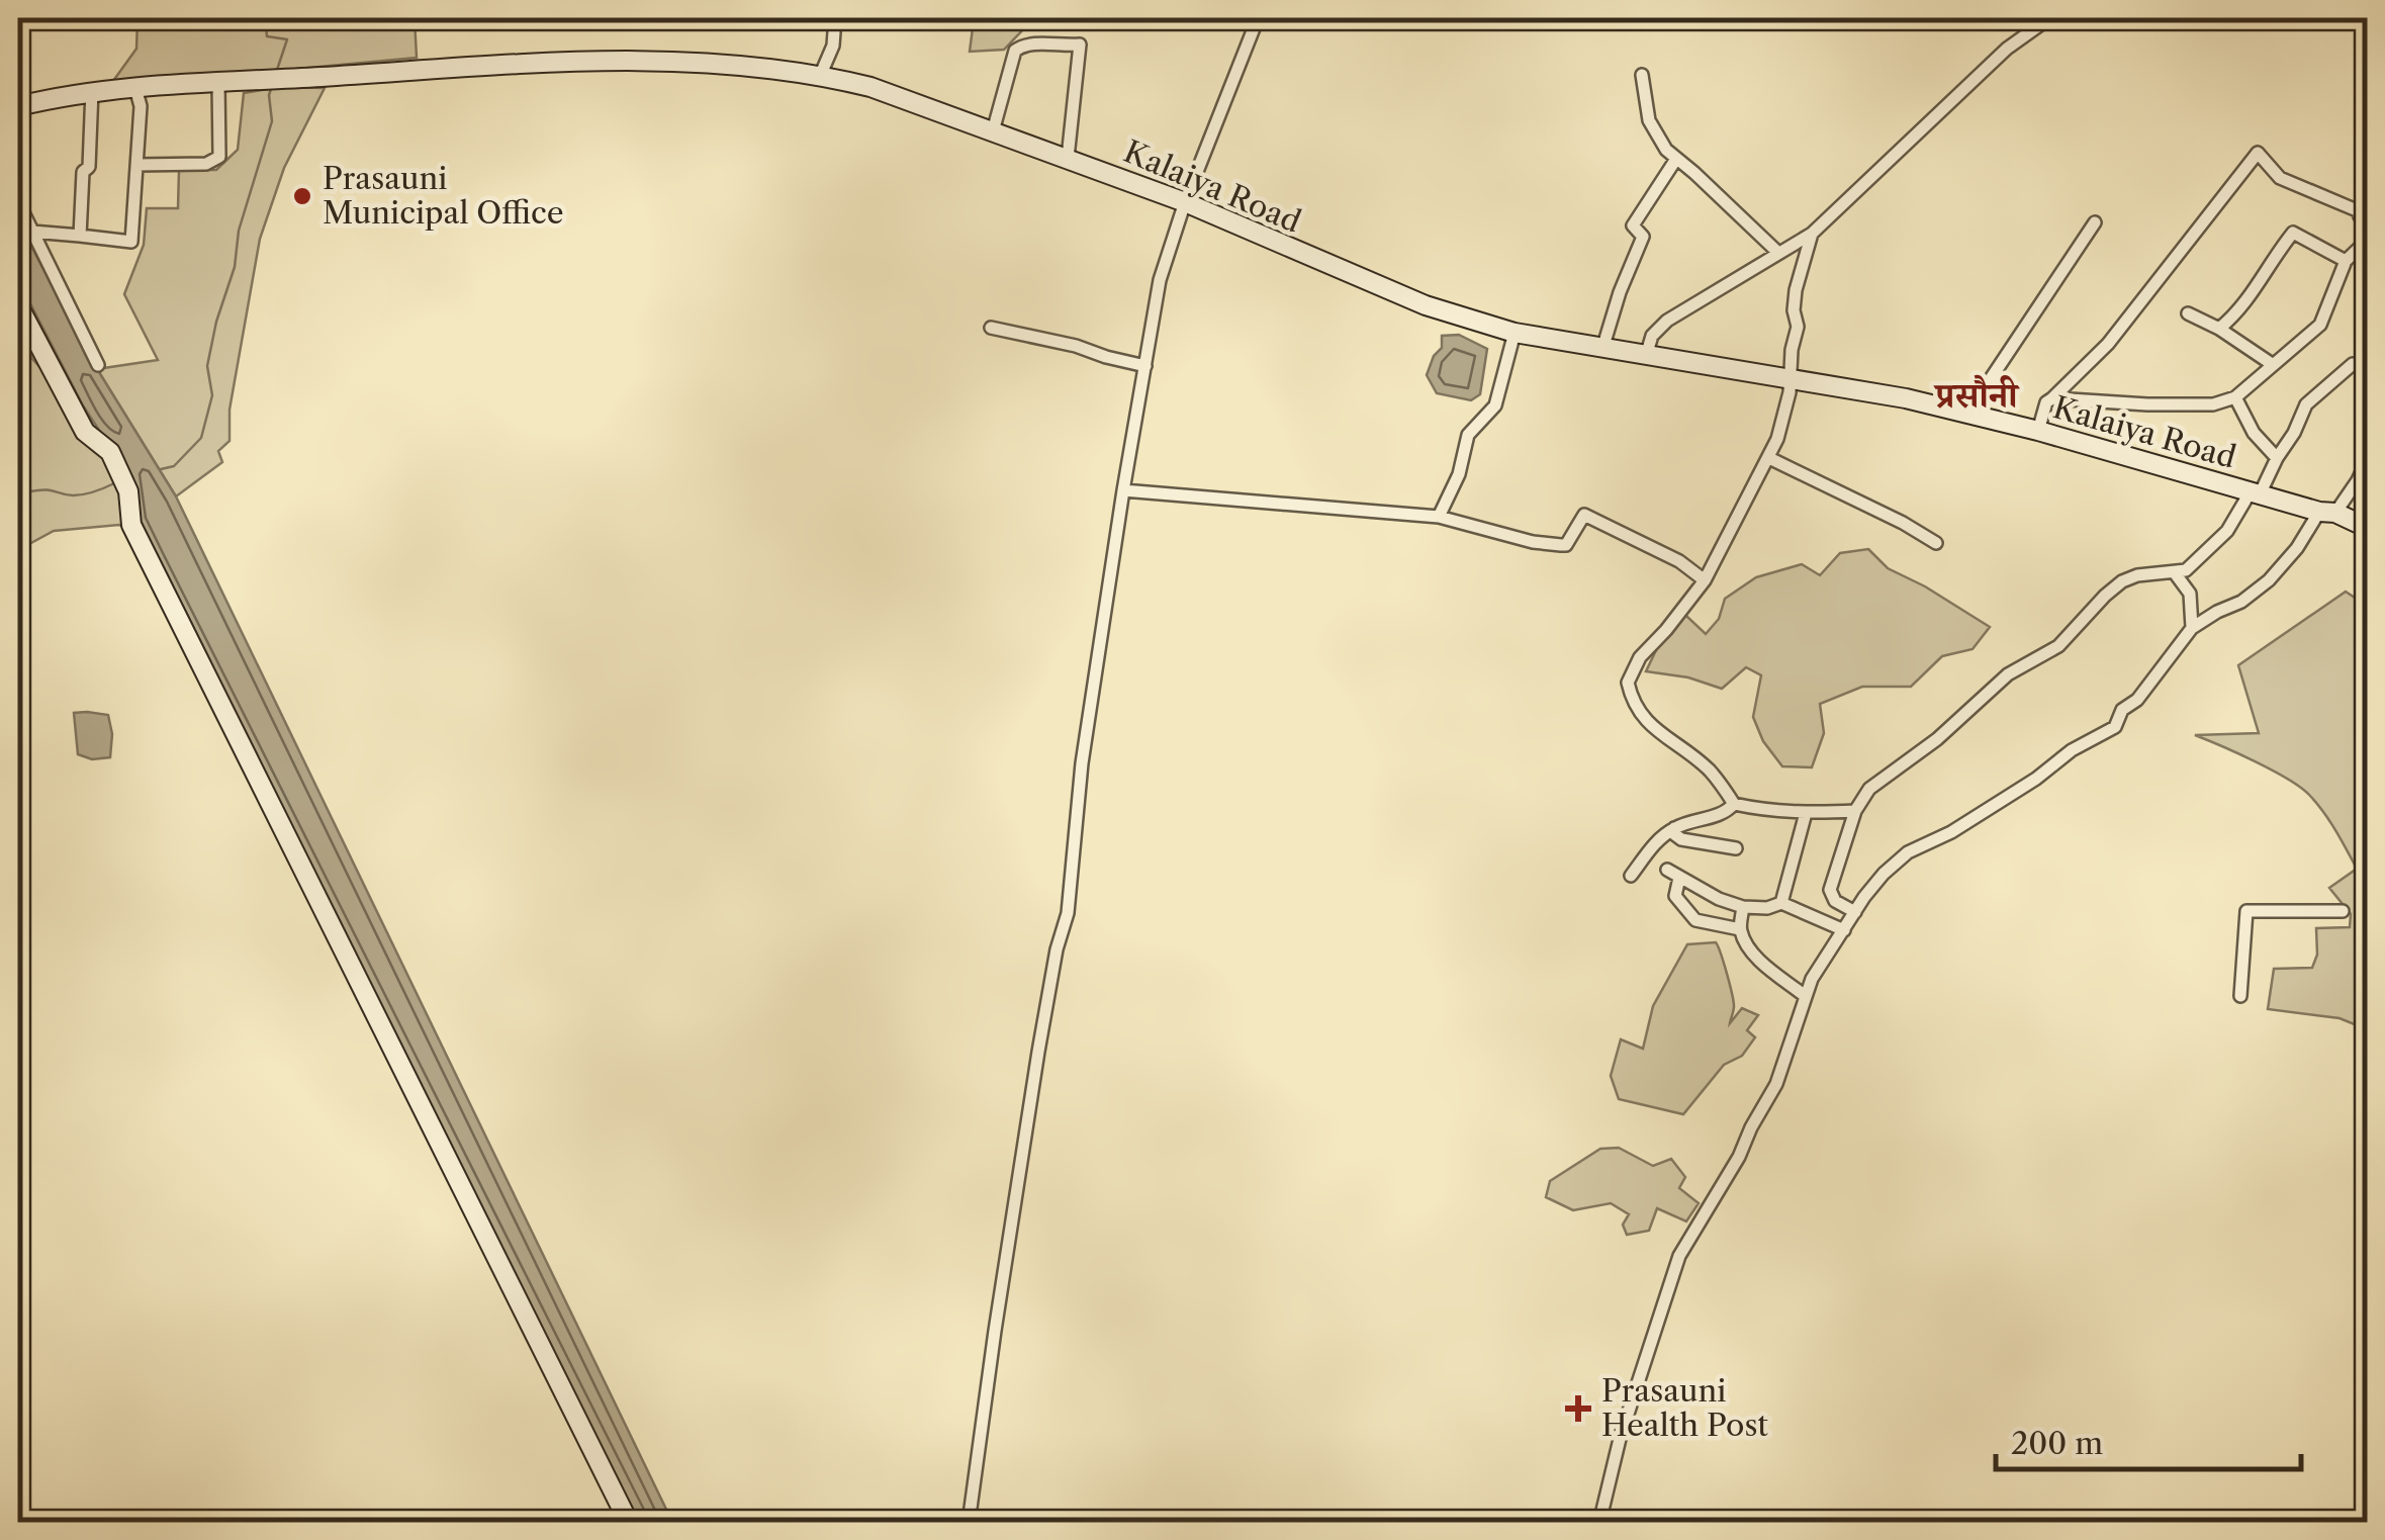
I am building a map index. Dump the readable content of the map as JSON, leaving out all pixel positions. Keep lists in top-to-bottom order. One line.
{"streets":{"main road":["Kalaiya Road"]},"districts":["प्रसौनी"],"places":{"other":["Prasauni Municipal Office"],"health":["Prasauni Health Post"]},"scale_bar":"200 m"}
